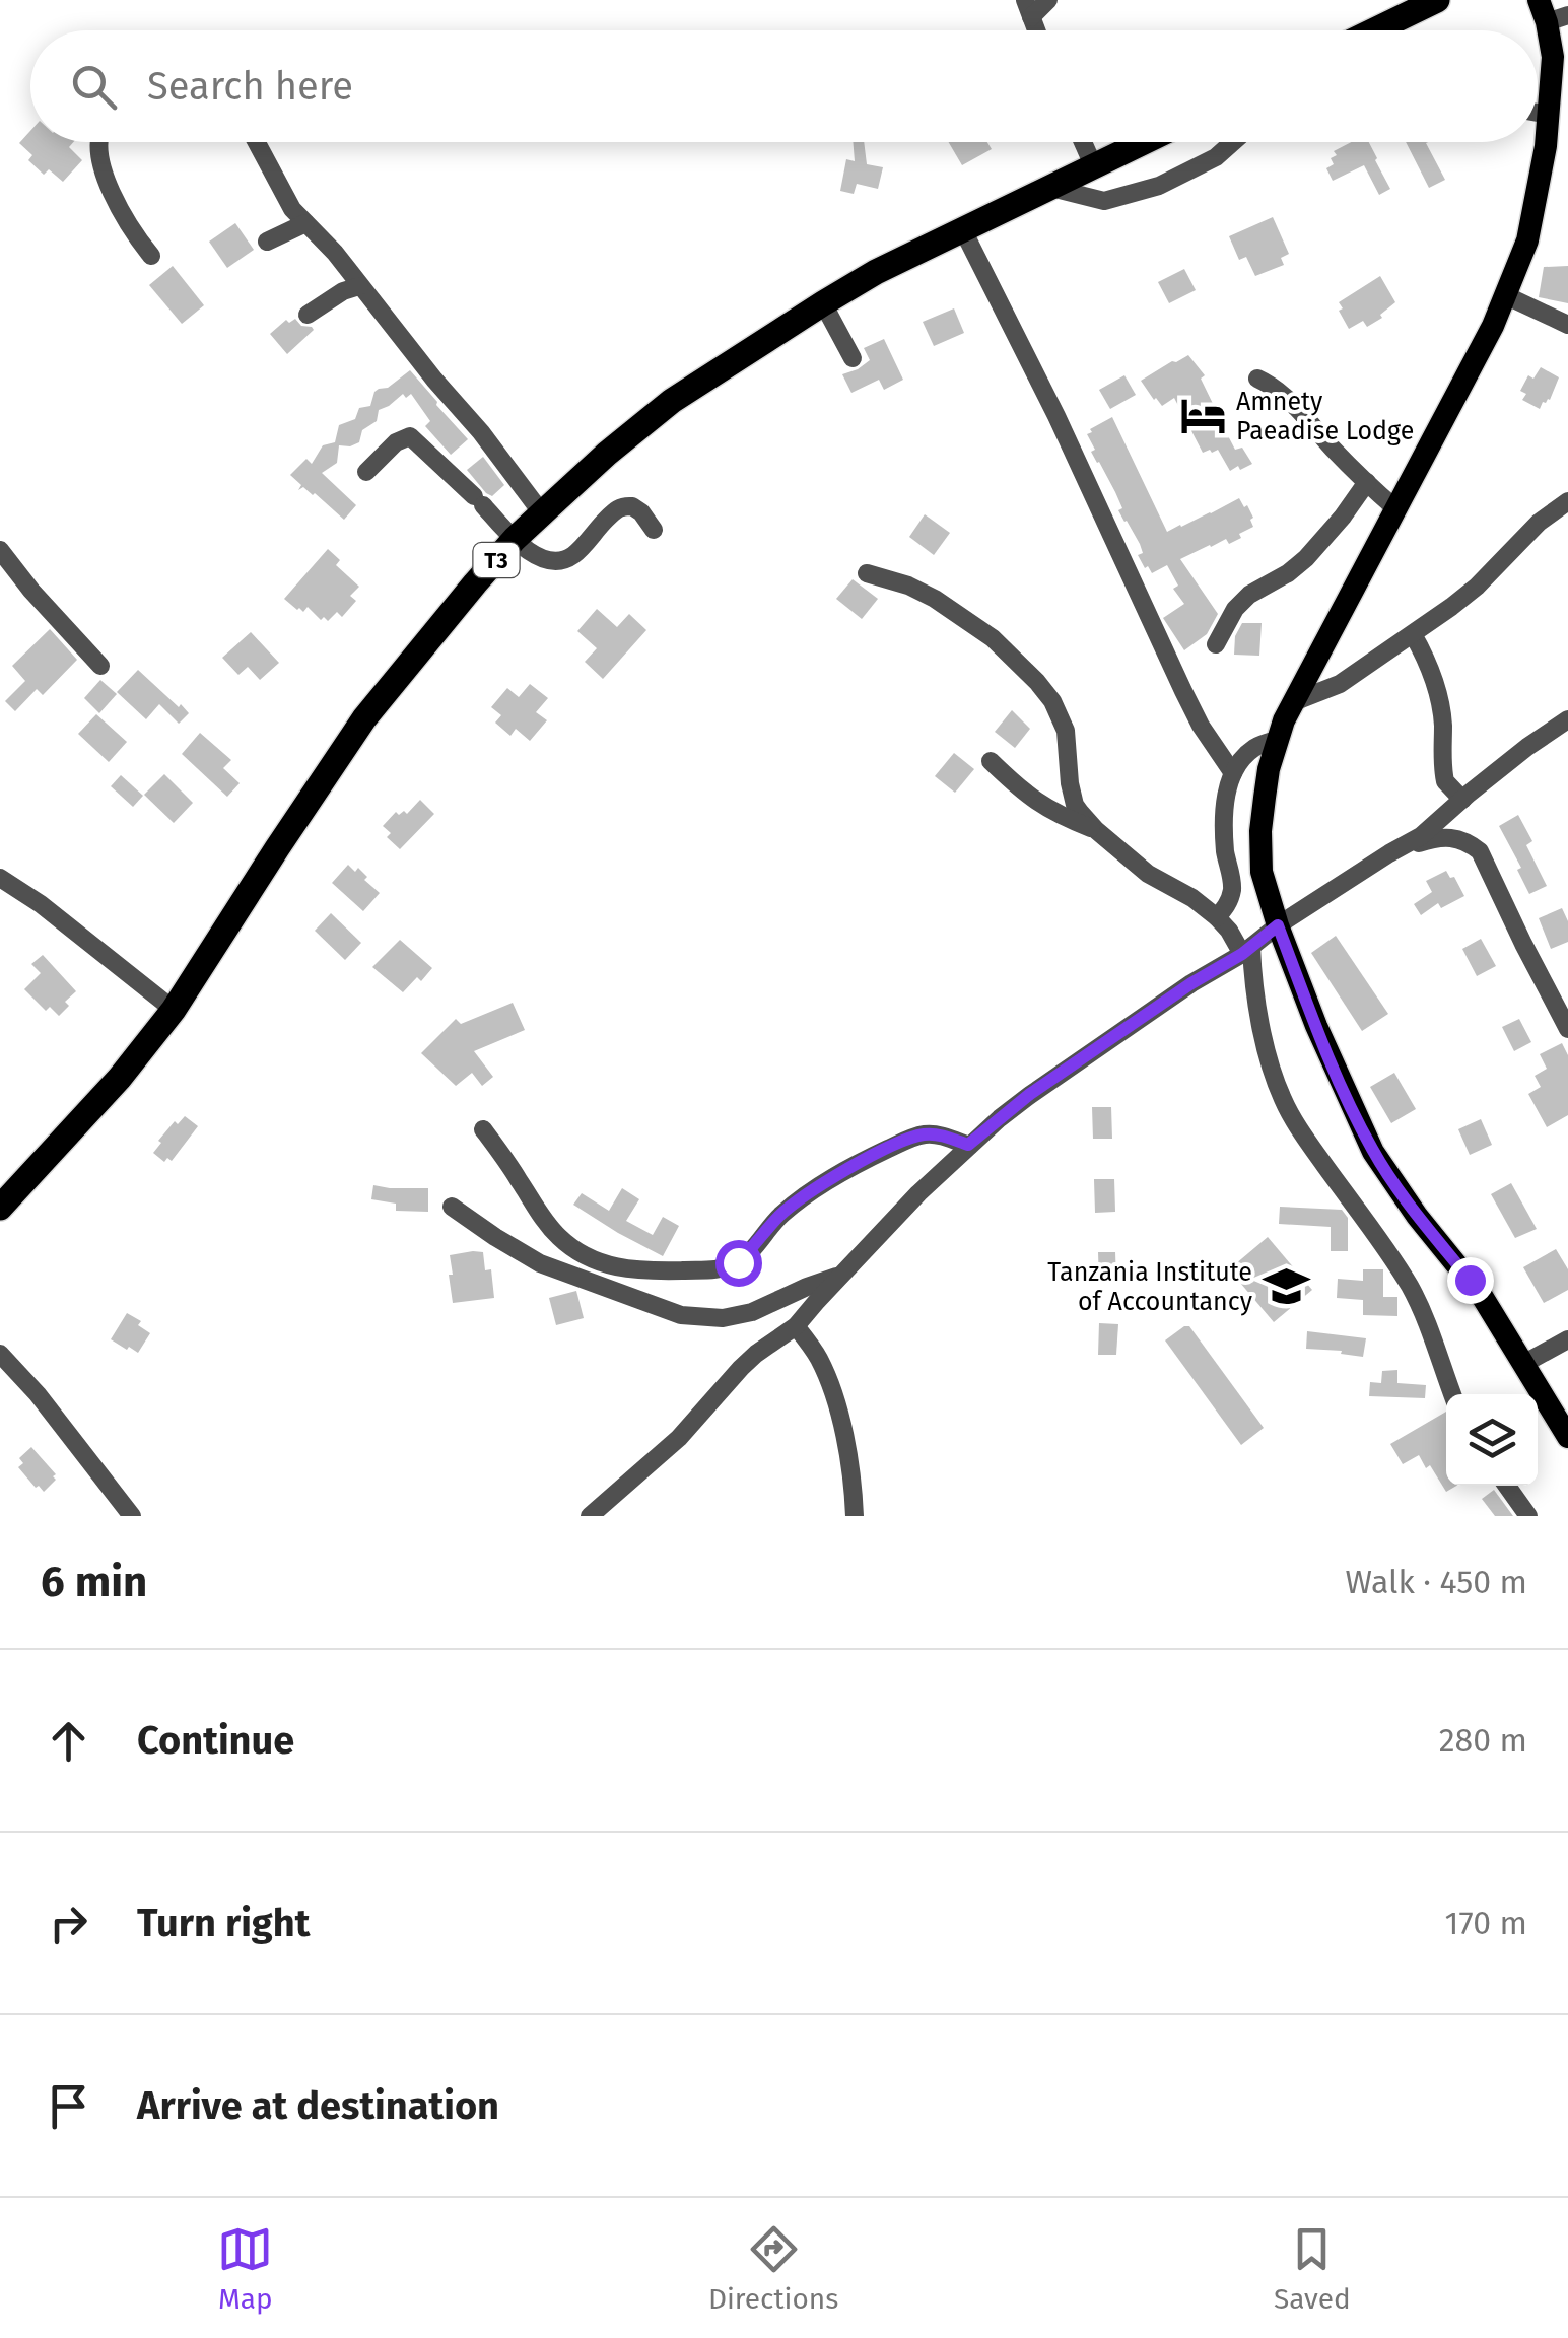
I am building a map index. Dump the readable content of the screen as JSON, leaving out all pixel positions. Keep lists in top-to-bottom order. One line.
{"streets":{"highway":["T3"]},"places":{"hotel":["Amnety Paeadise Lodge"],"school or university":["Tanzania Institute of Accountancy"]},"page":{"search":"Search here","heading":["6 min","Walk · 450 m"],"list":[["Continue","280 m"],["Turn right","170 m"],"Arrive at destination"],"nav":["Map","Directions","Saved"]}}
